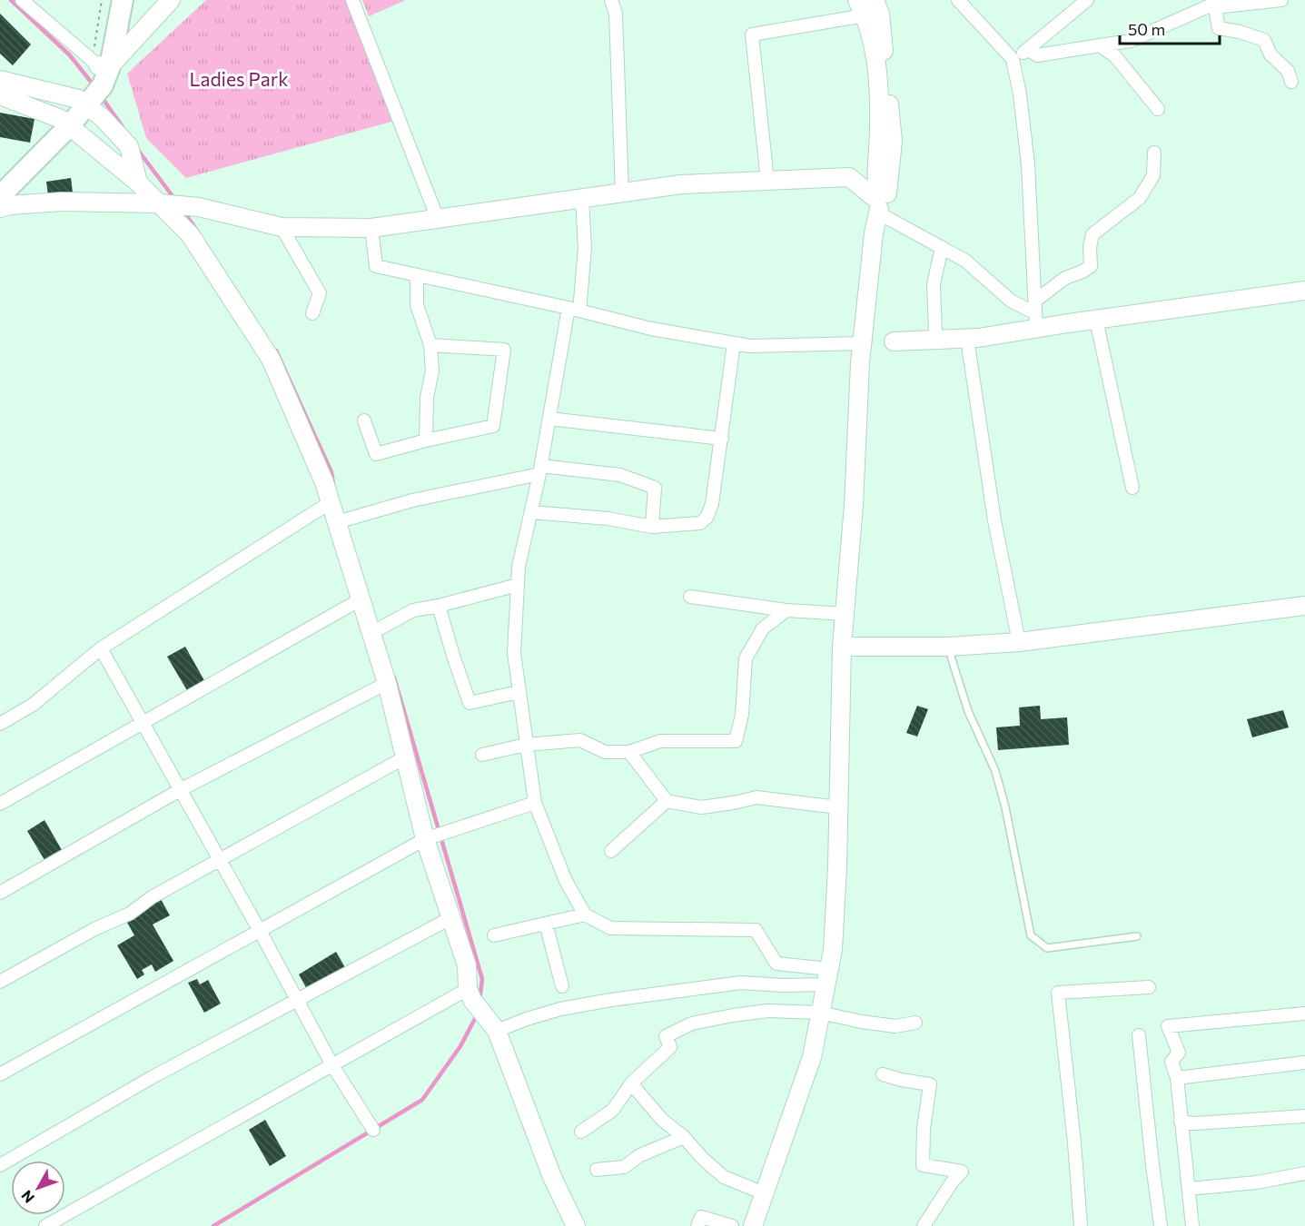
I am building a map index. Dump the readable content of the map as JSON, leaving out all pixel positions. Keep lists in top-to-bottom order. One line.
{"parks":["Ladies Park"],"scale_bar":"50 m","north":"bottom left"}
